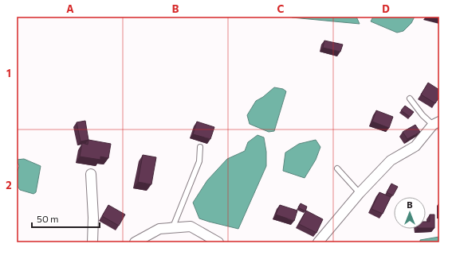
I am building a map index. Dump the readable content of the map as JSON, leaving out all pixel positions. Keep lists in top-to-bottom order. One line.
{"scale_bar":"50 m","north":"top","grid":{"columns":["A","B","C","D"],"rows":["1","2"]}}
